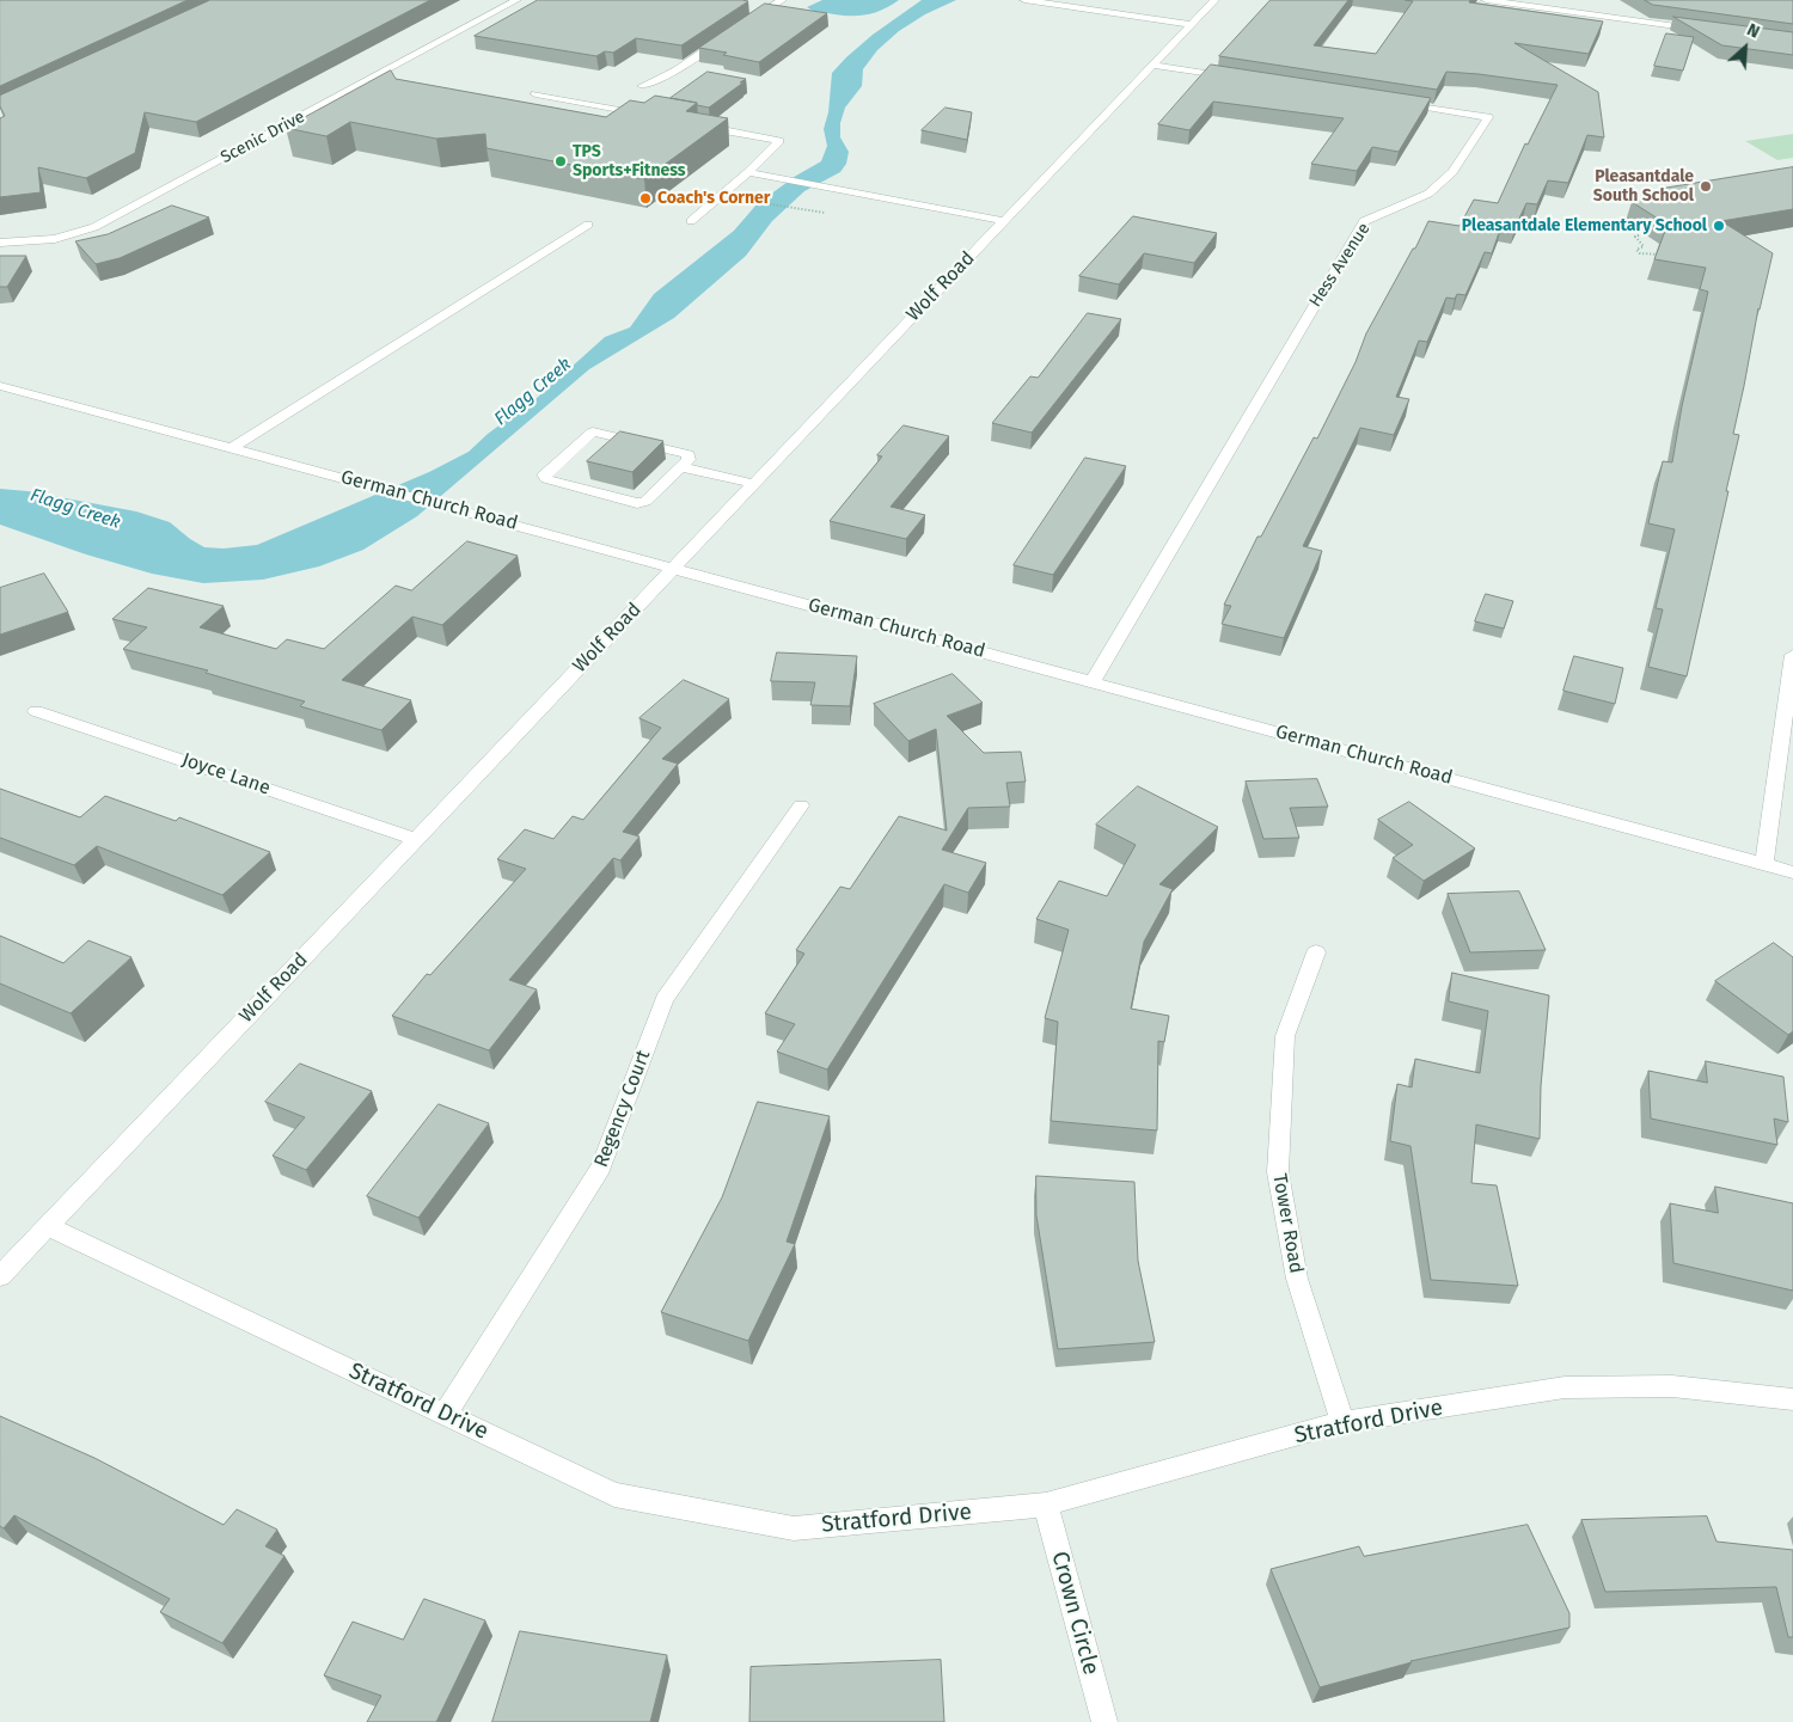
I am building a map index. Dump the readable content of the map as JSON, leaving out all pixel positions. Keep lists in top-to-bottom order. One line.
{"streets":{"street":["Scenic Drive","Hess Avenue","Wolf Road","German Church Road","Joyce Lane","Regency Court","Tower Road","Stratford Drive","Crown Circle"]},"crossings":[["Hess Avenue","German Church Road"],["Wolf Road","German Church Road"],["Wolf Road","Joyce Lane"],["Wolf Road","Stratford Drive"],["Regency Court","Stratford Drive"],["Tower Road","Stratford Drive"],["Stratford Drive","Crown Circle"]],"water":["Flagg Creek"],"places":["TPS Sports+Fitness","Pleasantdale South School","Coach's Corner","Pleasantdale Elementary School"],"north":"top right"}
